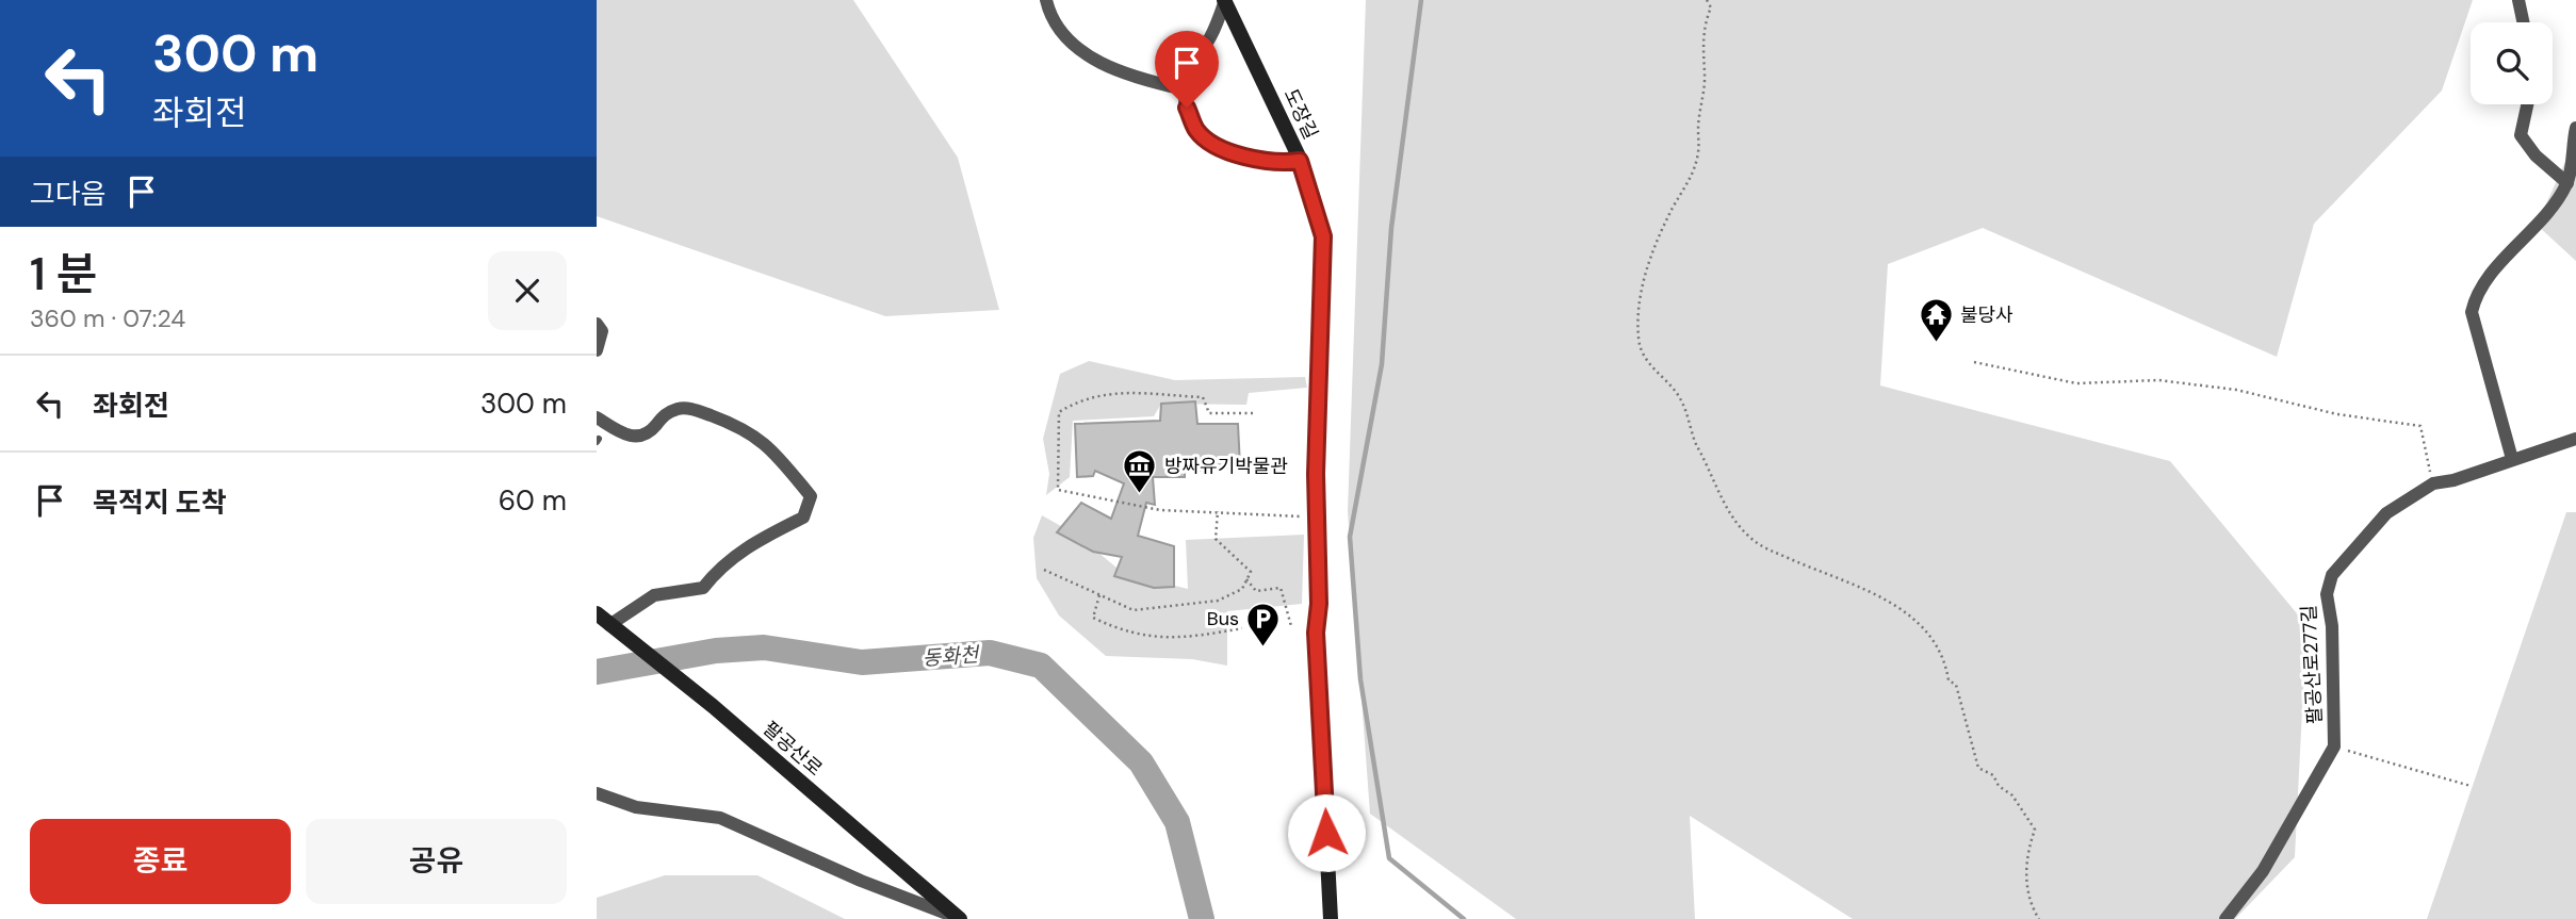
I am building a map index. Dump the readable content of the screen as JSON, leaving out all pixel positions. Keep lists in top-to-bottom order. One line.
{"streets":{"street":["도장길","팔공산로277길","팔공산로"]},"water":["동화천"],"places":{"temple":["불당사"],"museum":["방짜유기박물관"],"parking":["Bus"]},"page":{"turn":["300 m","좌회전"],"then":"그다음","heading":["1 분","360 m · 07:24"],"list":[{"name":"좌회전","value":"300 m"},{"name":"목적지 도착","value":"60 m"}],"buttons":["종료","공유"]}}
